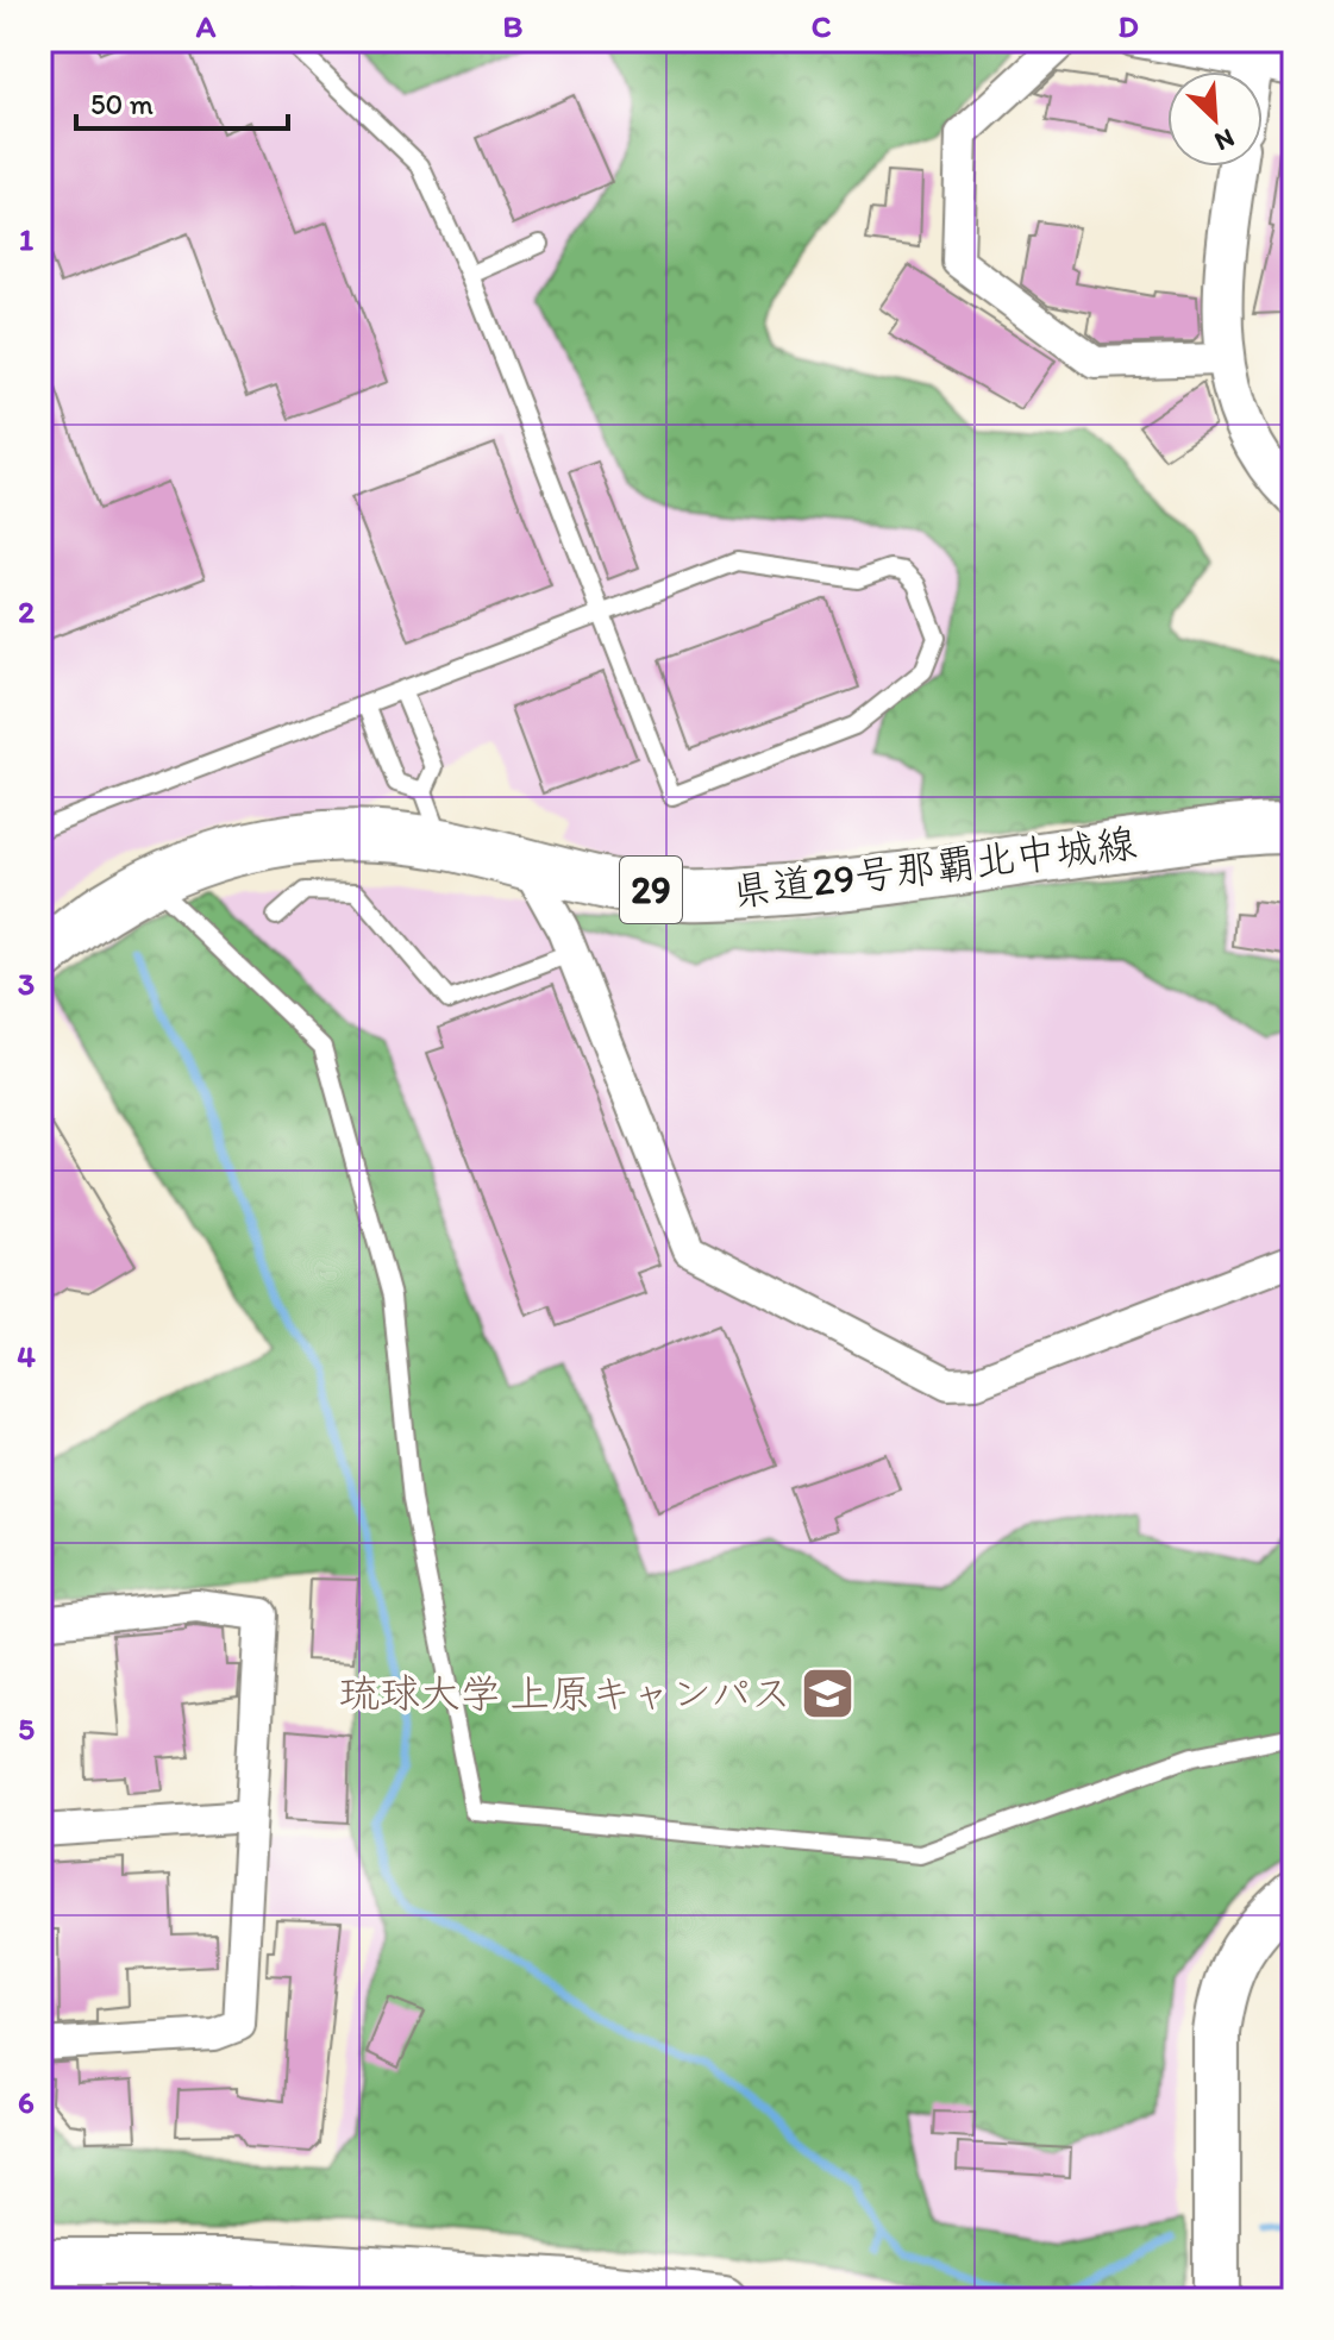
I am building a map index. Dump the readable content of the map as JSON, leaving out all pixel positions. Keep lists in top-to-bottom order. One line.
{"streets":{"main road":["県道29号那覇北中城線","29"]},"places":{"school or university":["琉球大学 上原キャンパス"]},"scale_bar":"50 m","north":"bottom right","grid":{"columns":["A","B","C","D"],"rows":["1","2","3","4","5","6"]}}
